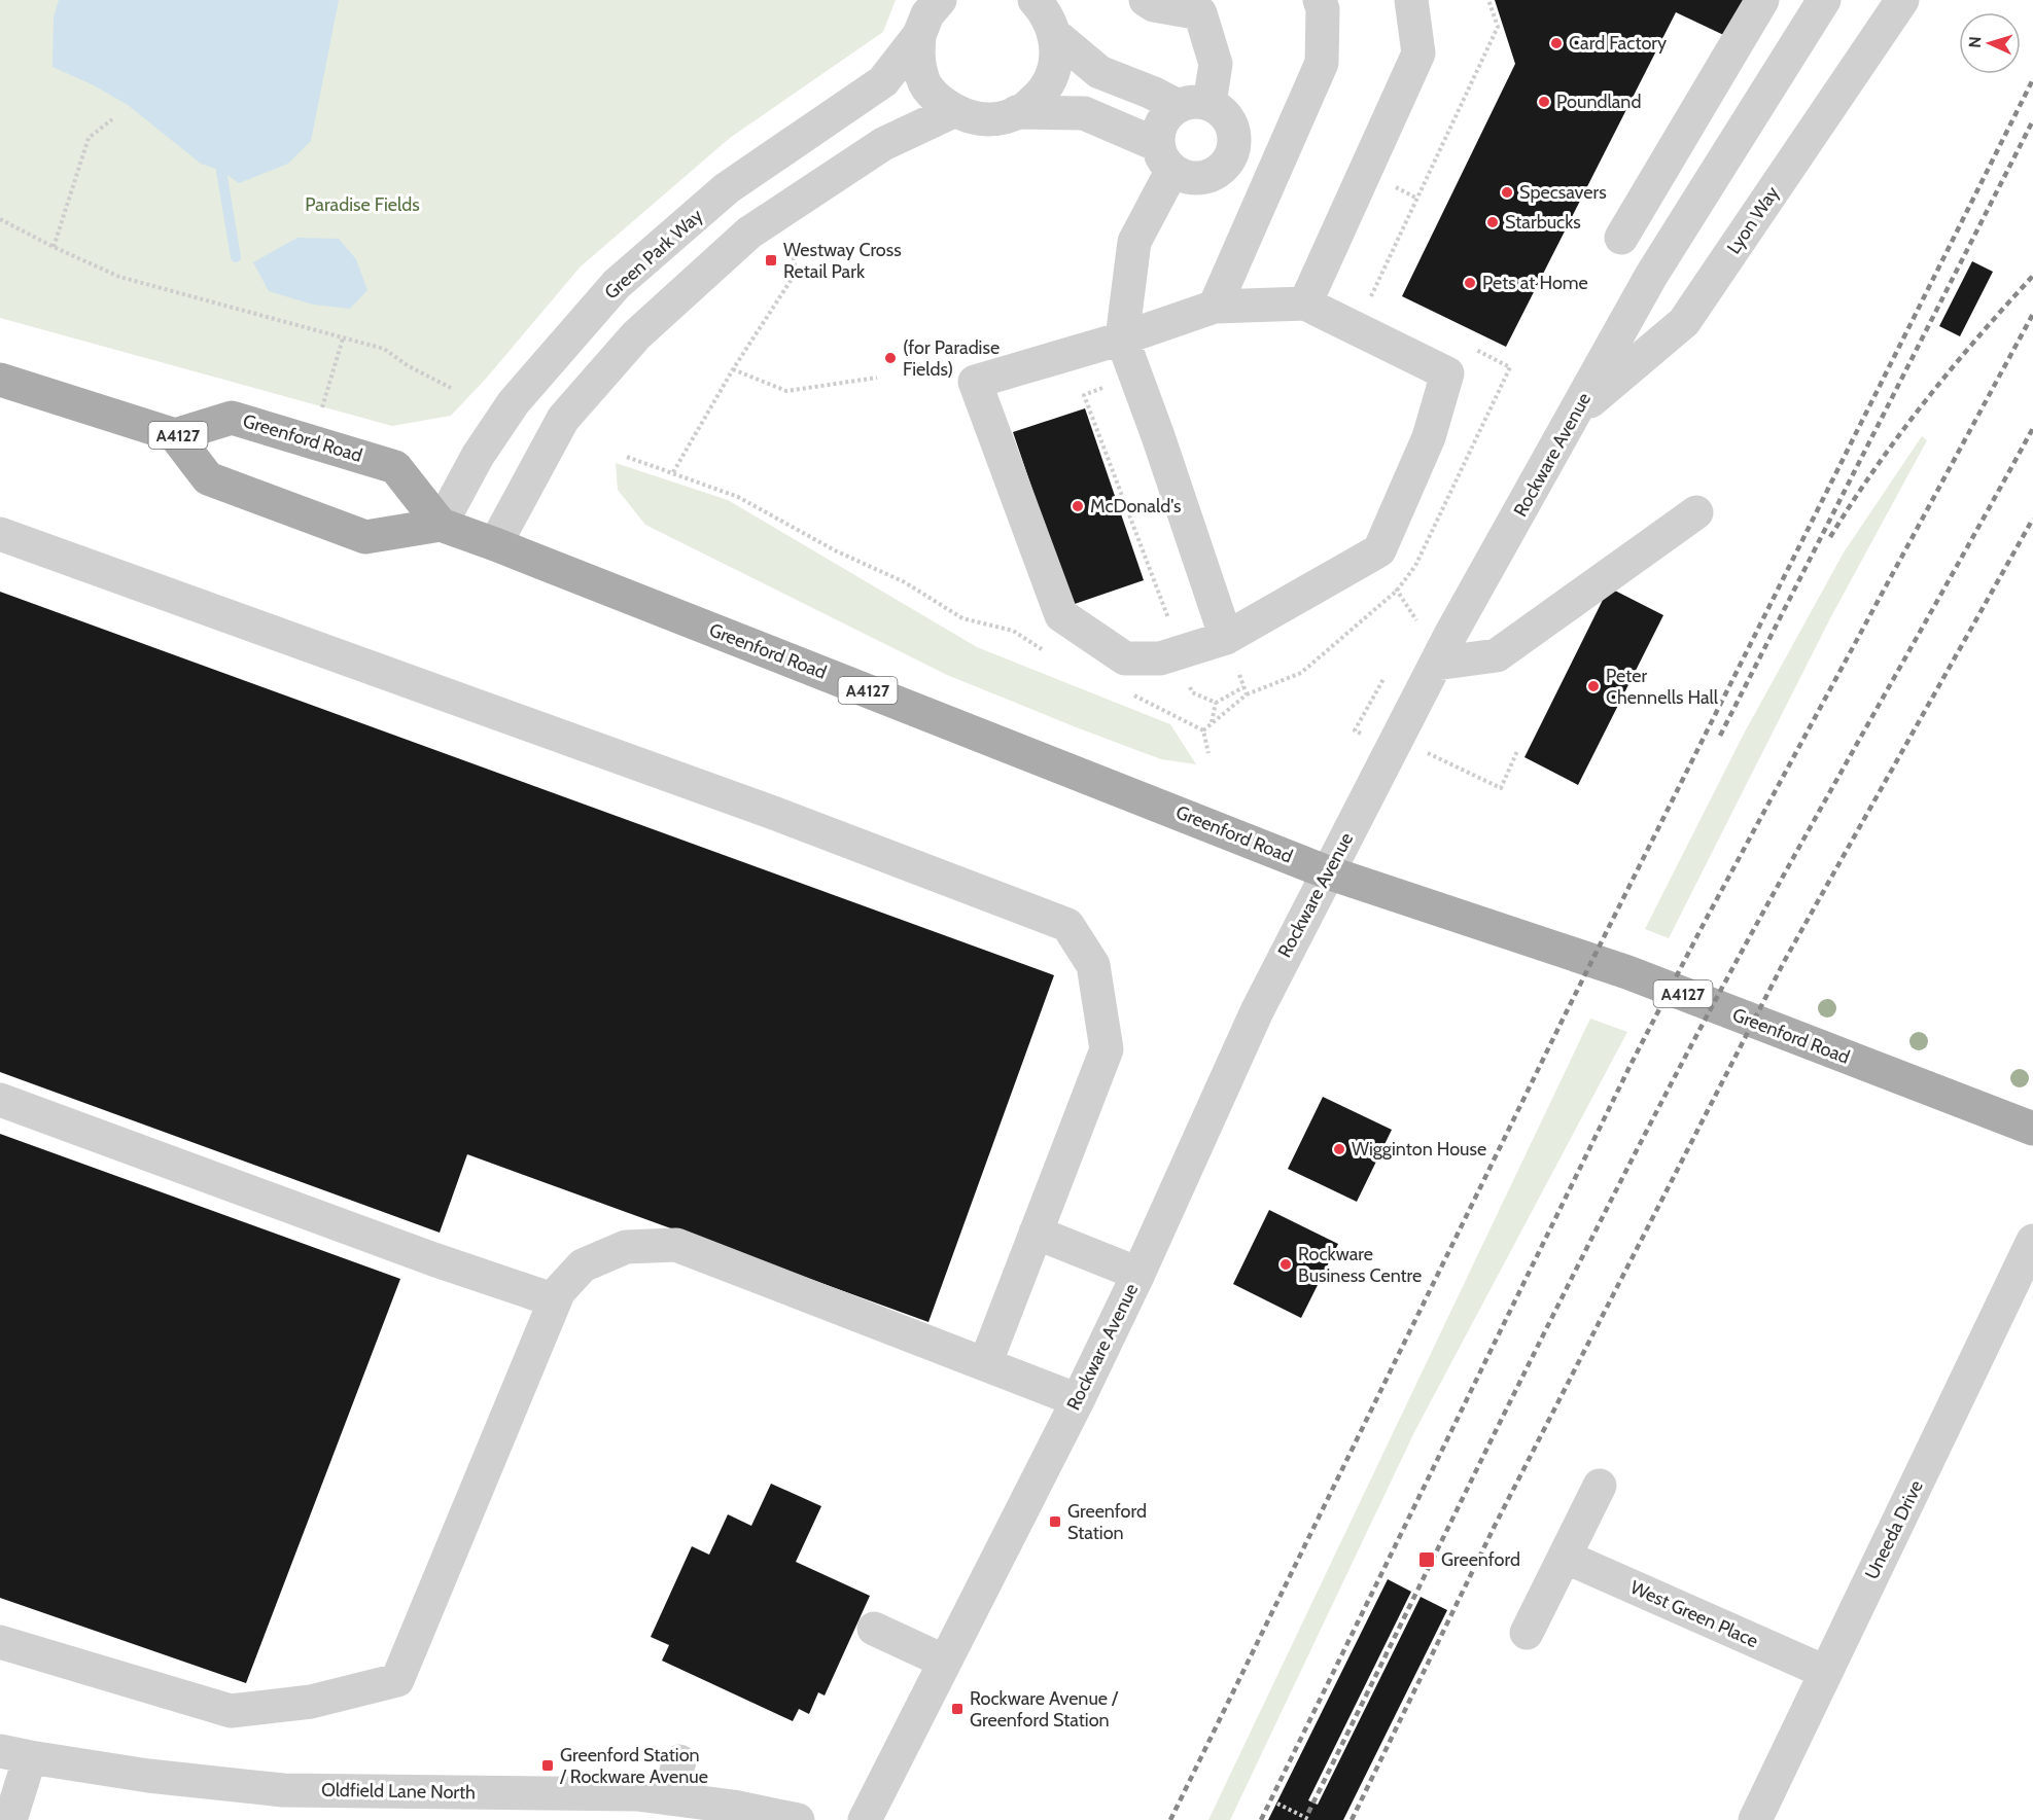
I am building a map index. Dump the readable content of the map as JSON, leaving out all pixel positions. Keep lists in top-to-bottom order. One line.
{"streets":{"main road":["A4127","Greenford Road"],"street":["Lyon Way","Green Park Way","Rockware Avenue","Uneeda Drive","West Green Place","Oldfield Lane North"]},"crossings":[["Lyon Way","Rockware Avenue"],["Green Park Way","Greenford Road"],["A4127","Greenford Road"],["Greenford Road","Rockware Avenue"],["Uneeda Drive","West Green Place"]],"parks":["Paradise Fields"],"places":{"other":["Card Factory","Poundland","Specsavers","Starbucks","Pets at Home","(for Paradise Fields)","McDonald's","Peter Chennells Hall","Wigginton House","Rockware Business Centre"],"transit":["Westway Cross Retail Park","Greenford Station","Greenford","Rockware Avenue / Greenford Station","Greenford Station / Rockware Avenue"]},"north":"left"}
